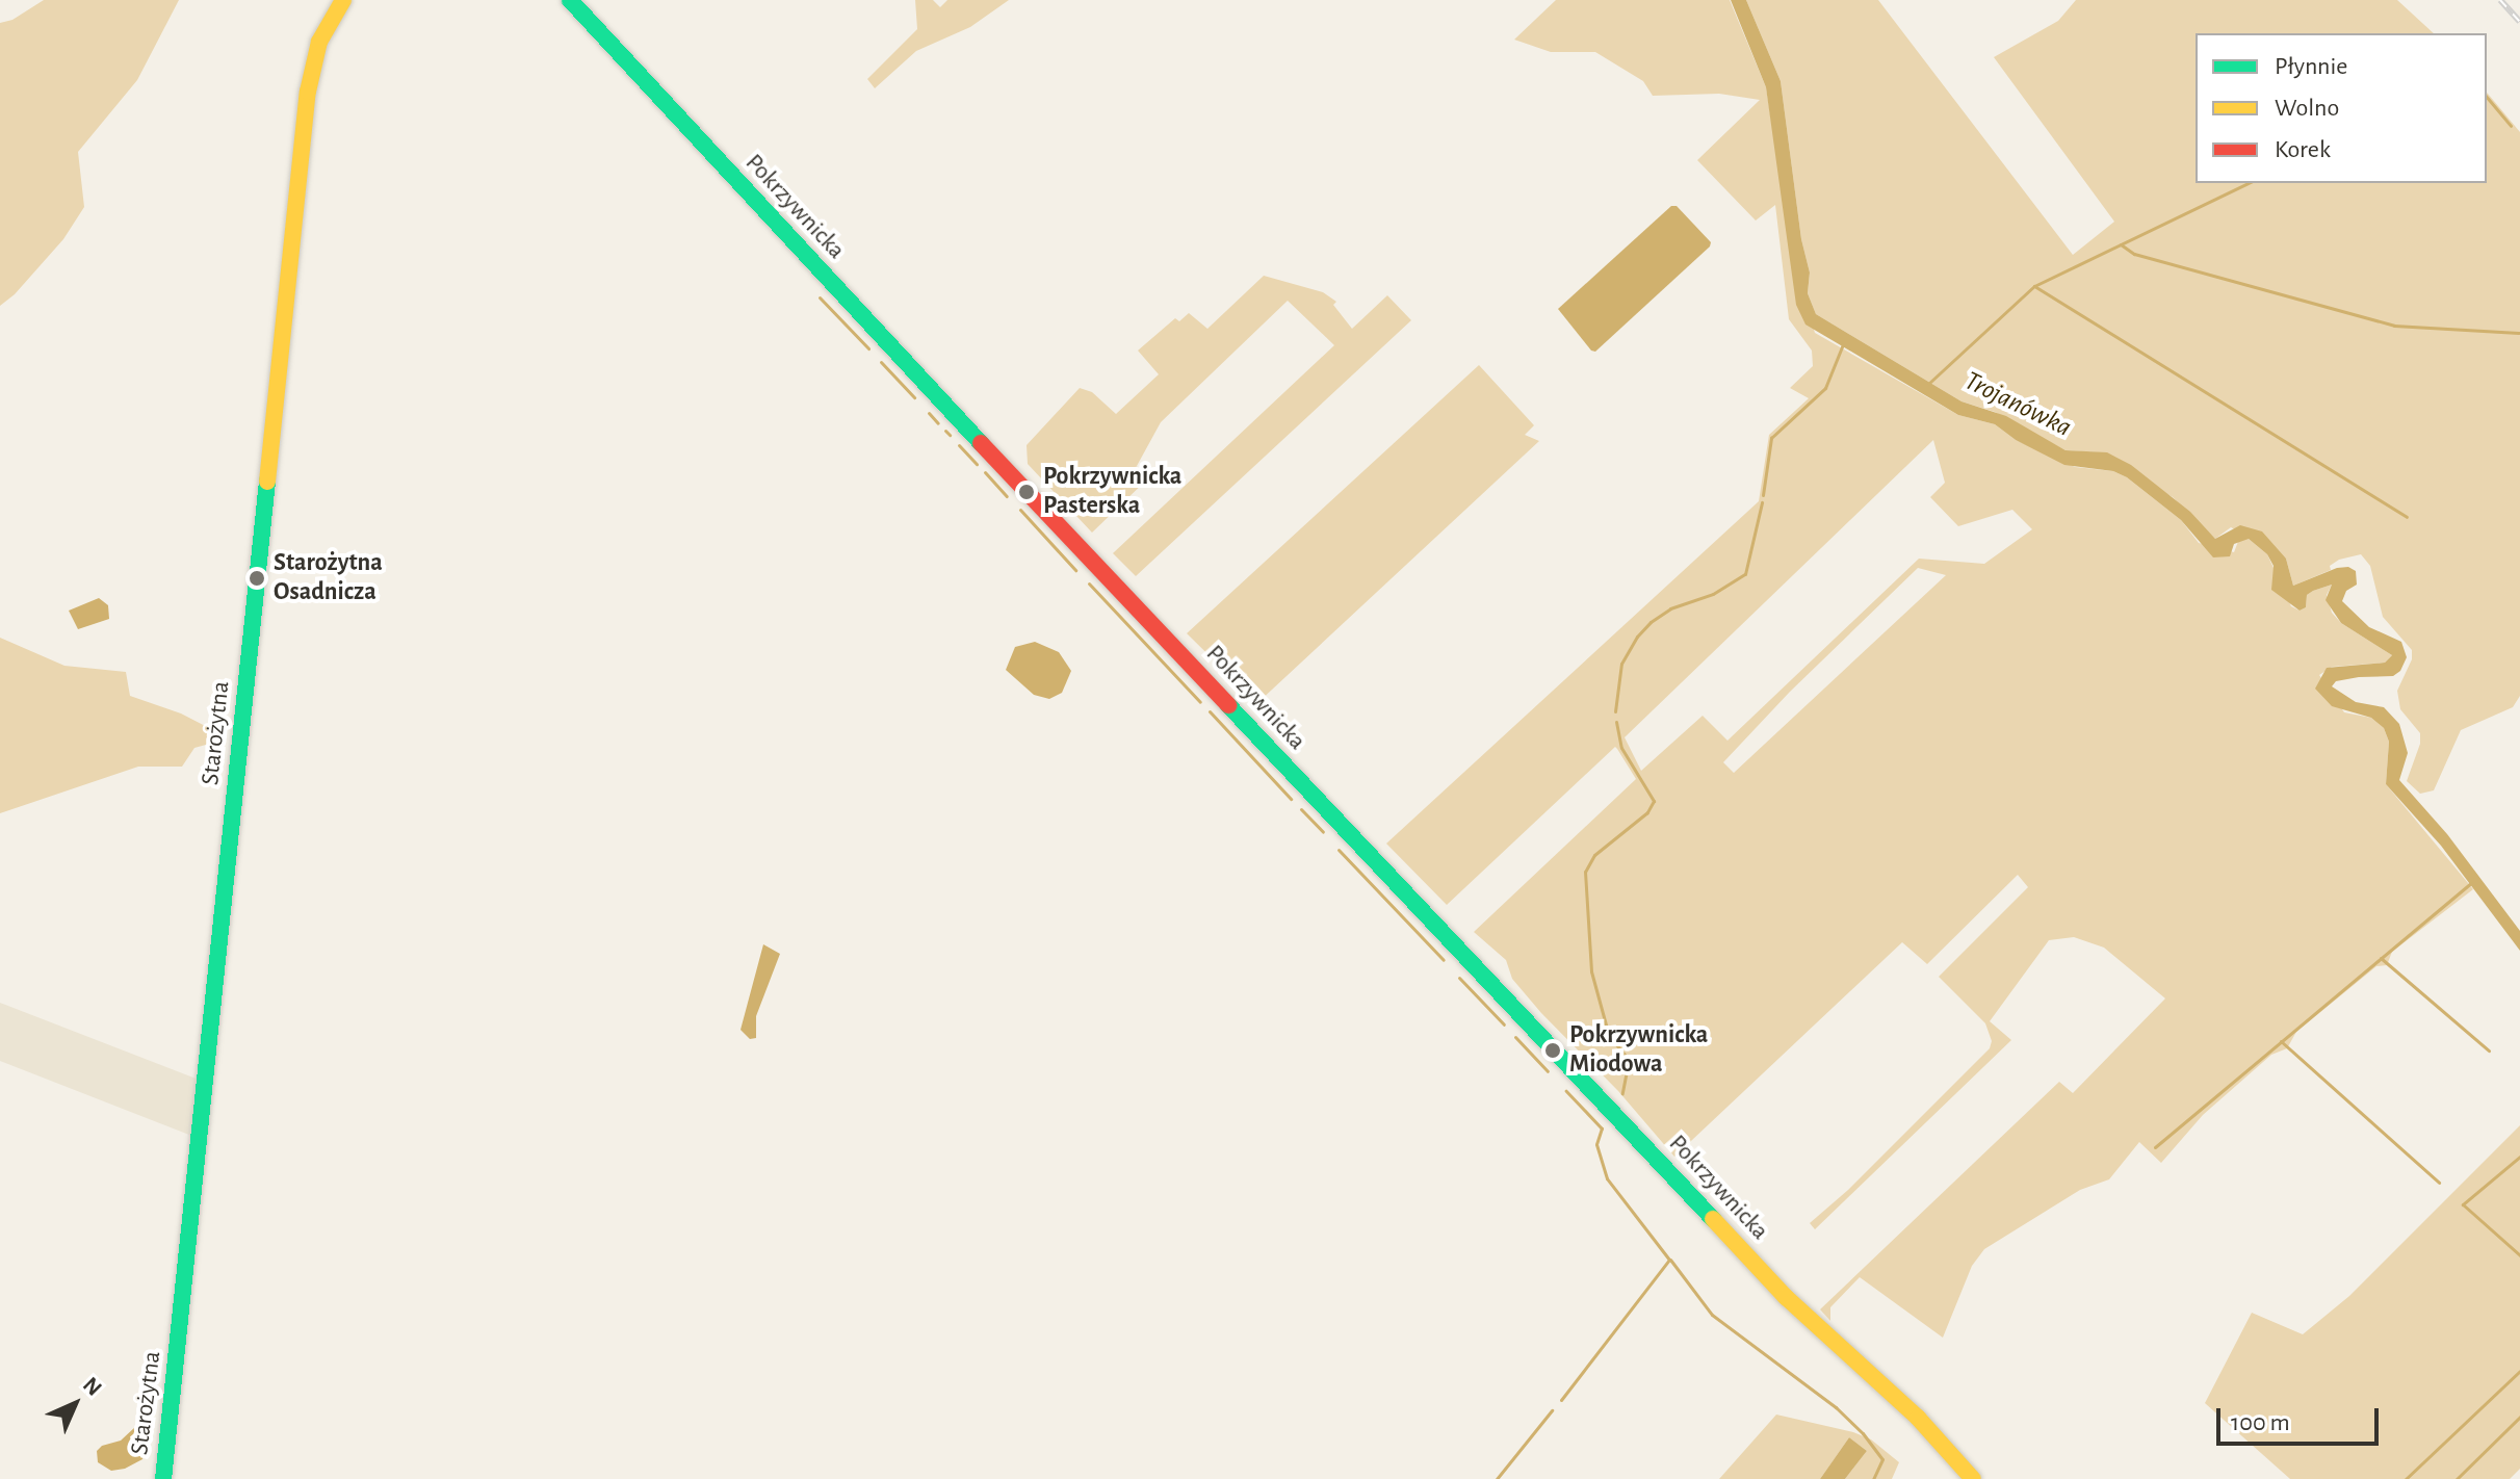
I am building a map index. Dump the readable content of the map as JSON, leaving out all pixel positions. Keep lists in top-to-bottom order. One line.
{"streets":{"street":["Pokrzywnicka","Starożytna"]},"water":["Trojanówka"],"places":["Pokrzywnicka Pasterska","Starożytna Osadnicza","Pokrzywnicka Miodowa"],"legend":["Płynnie","Wolno","Korek"],"scale_bar":"100 m","north":"top right"}
